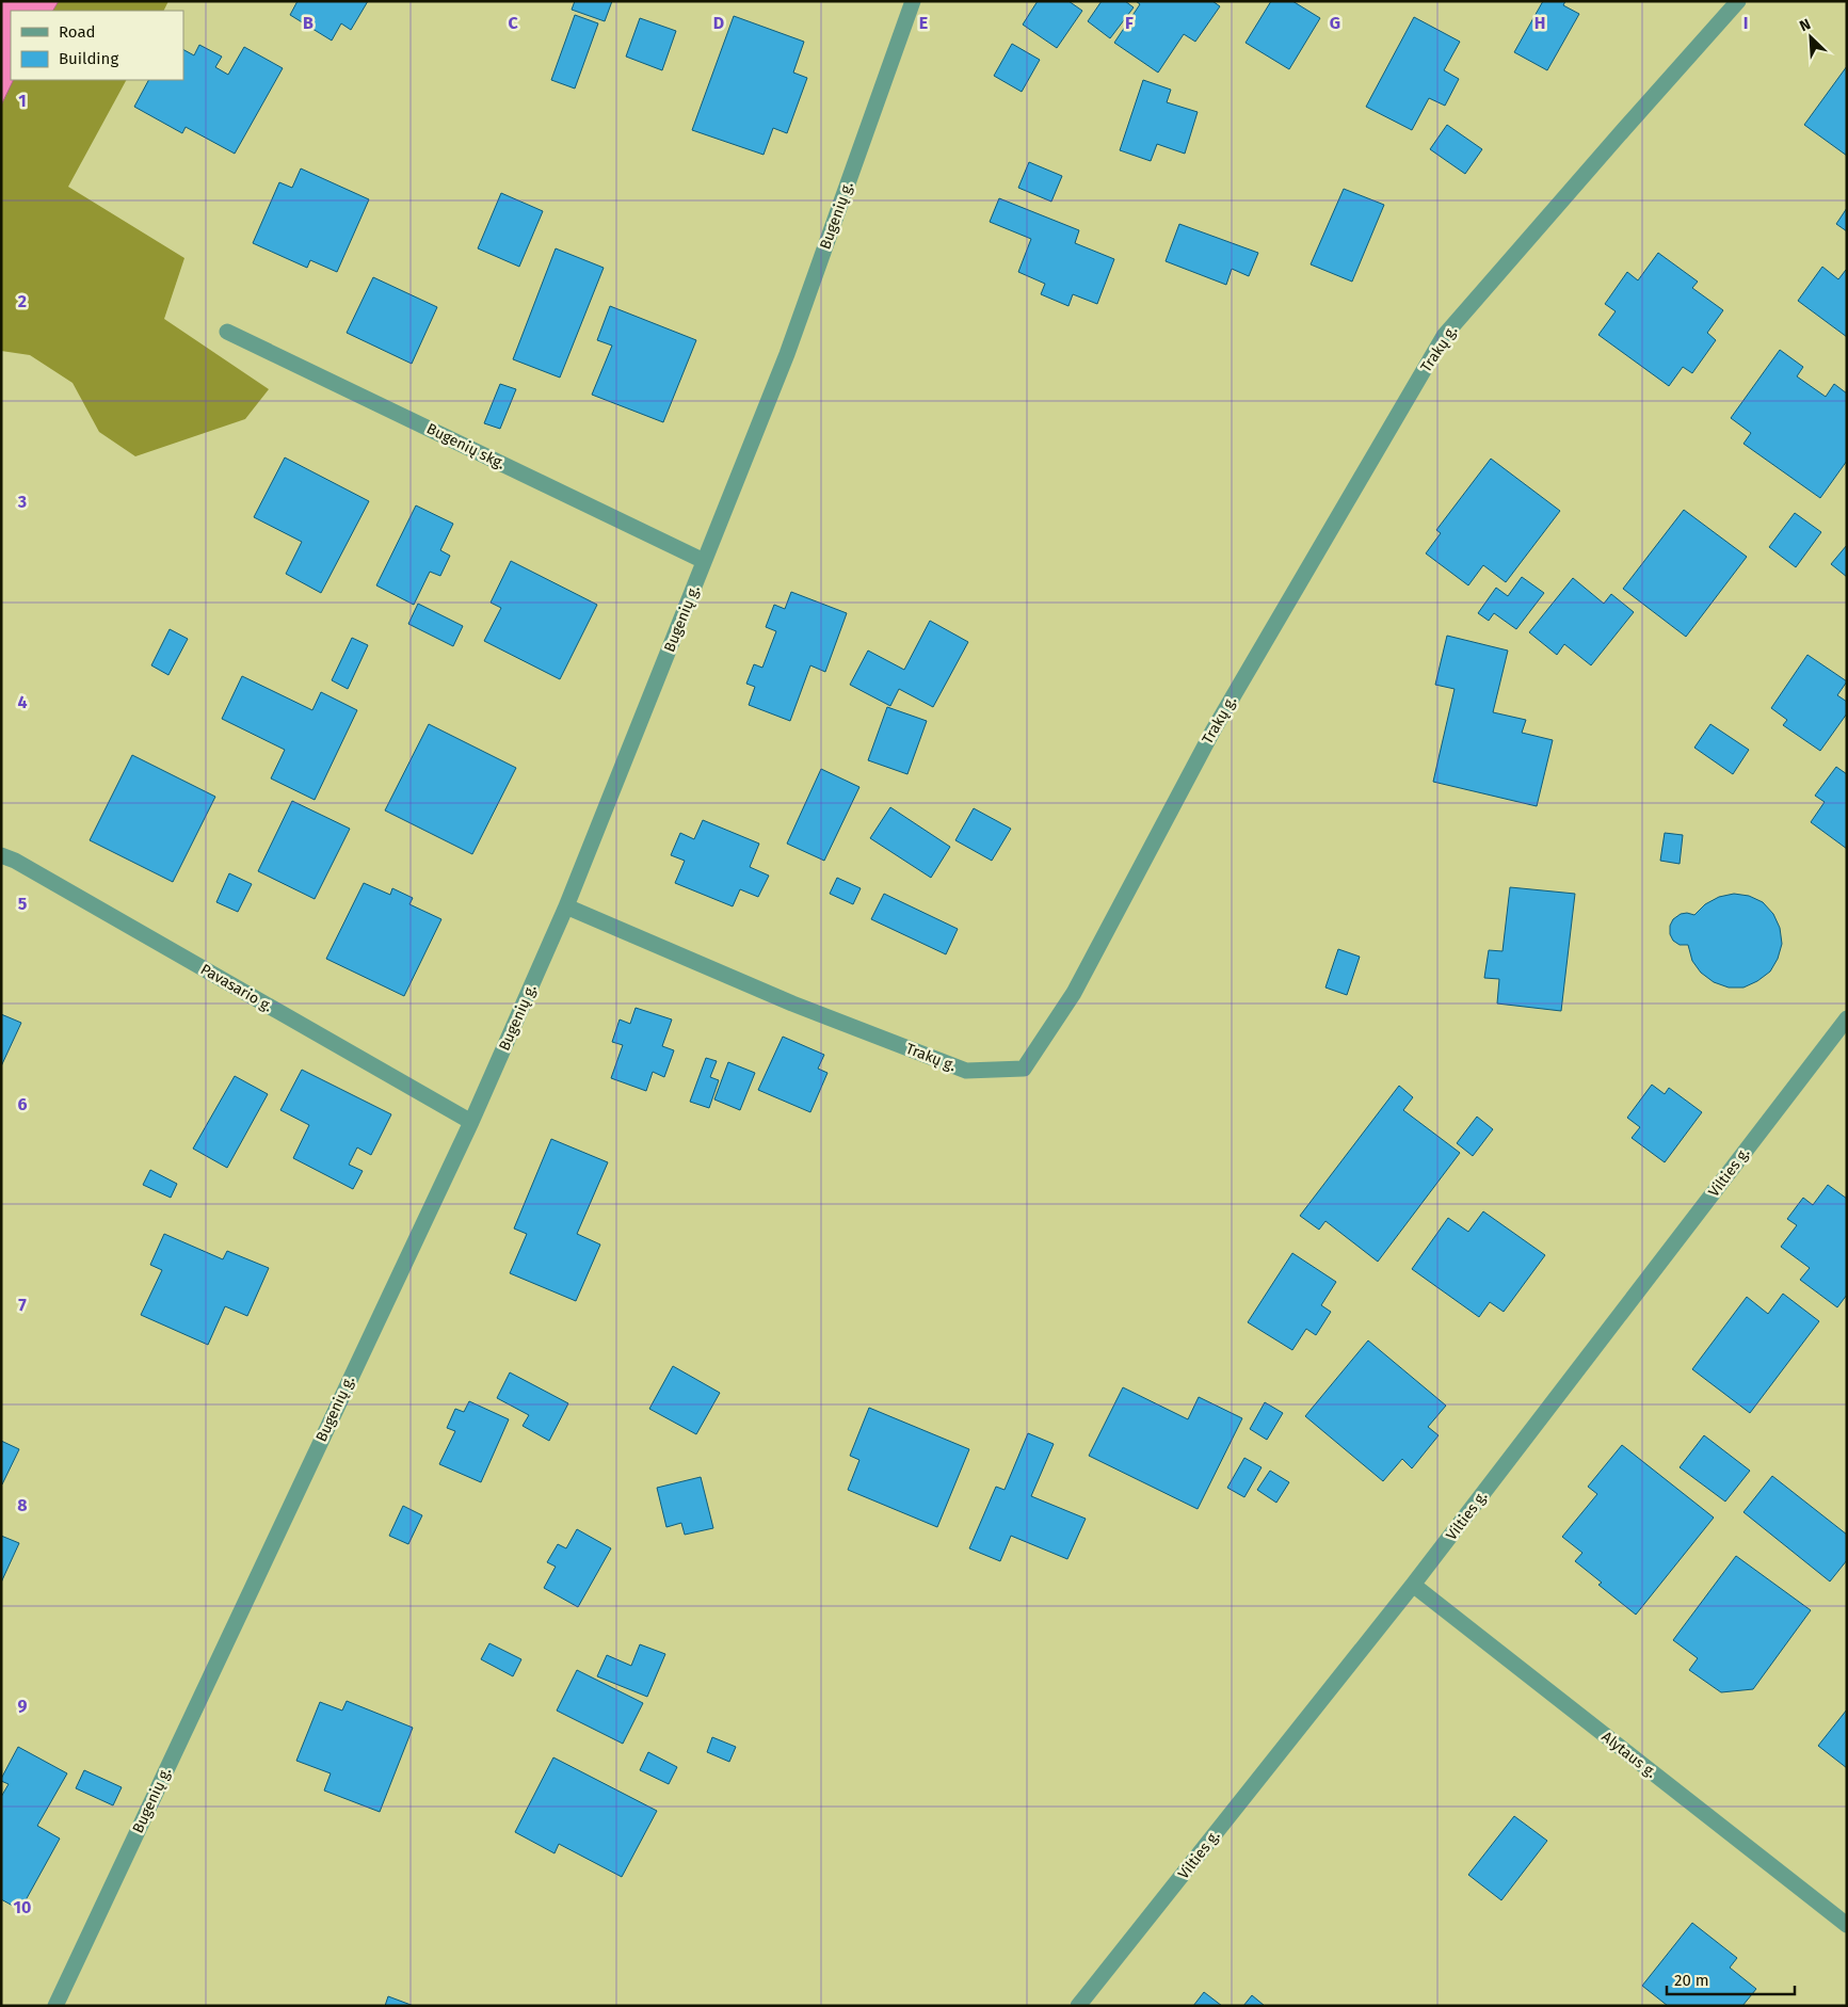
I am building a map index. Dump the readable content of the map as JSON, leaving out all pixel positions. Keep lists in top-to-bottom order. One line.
{"streets":{"street":["Bugenių g.","Trakų g.","Bugenių skg.","Pavasario g.","Vilties g.","Alytaus g."]},"crossings":[["Bugenių g.","Trakų g."],["Bugenių g.","Bugenių skg."],["Bugenių g.","Pavasario g."],["Vilties g.","Alytaus g."]],"legend":["Road","Building"],"scale_bar":"20 m","north":"top left","grid":{"columns":["B","C","D","E","F","G","H","I"],"rows":["1","2","3","4","5","6","7","8","9","10"]}}
